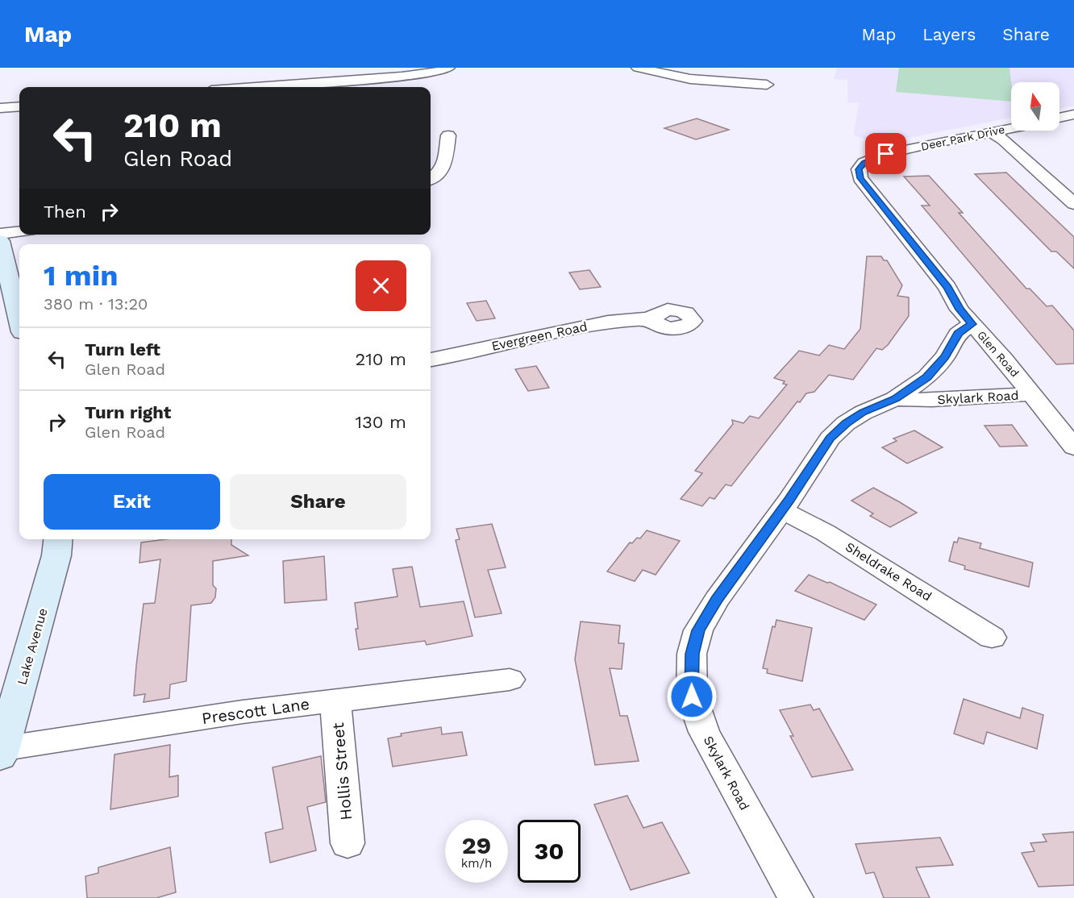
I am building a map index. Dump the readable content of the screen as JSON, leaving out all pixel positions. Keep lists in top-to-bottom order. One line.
{"streets":{"main road":["Lake Avenue"],"street":["Deer Park Drive","Evergreen Road","Glen Road","Skylark Road","Sheldrake Road","Prescott Lane","Hollis Street"]},"crossings":[["Deer Park Drive","Glen Road"],["Glen Road","Skylark Road"],["Skylark Road","Sheldrake Road"],["Lake Avenue","Prescott Lane"],["Prescott Lane","Hollis Street"]],"north":"top","page":{"header":"Map","nav":["Map","Layers","Share"],"turn":["210 m","Glen Road"],"then":"Then","heading":["1 min","380 m · 13:20"],"list":[{"name":"Turn left","note":"Glen Road","value":"210 m"},{"name":"Turn right","note":"Glen Road","value":"130 m"}],"buttons":["Exit","Share"],"speed":"29 km/h","limit":"30"}}
